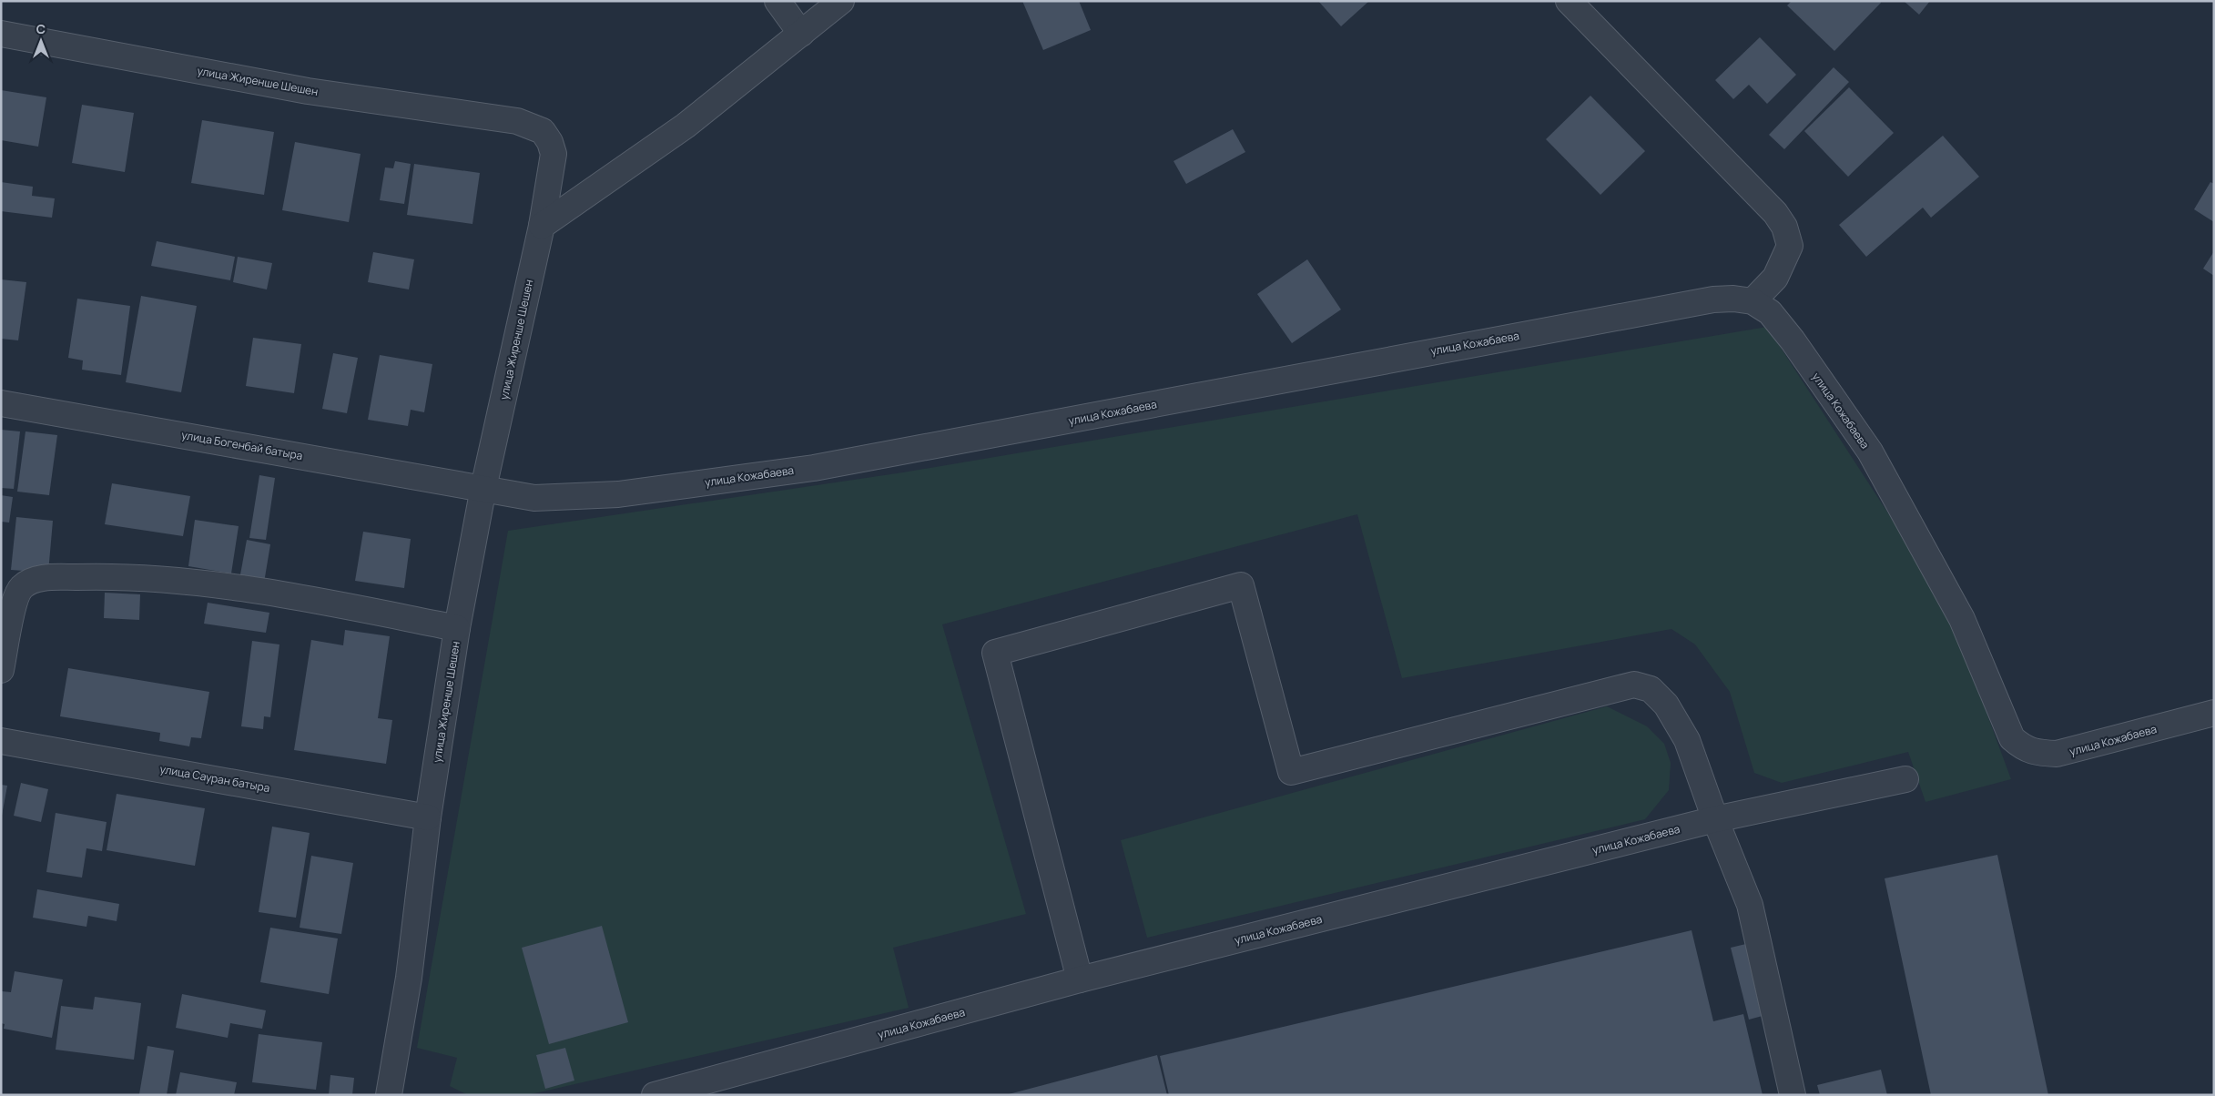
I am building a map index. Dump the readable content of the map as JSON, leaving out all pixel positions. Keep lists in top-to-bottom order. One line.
{"streets":{"street":["улица Жиренше Шешен","улица Кожабаева","улица Богенбай батыра","улица Сауран батыра"]},"crossings":[["улица Жиренше Шешен","улица Кожабаева"],["улица Жиренше Шешен","улица Богенбай батыра"],["улица Жиренше Шешен","улица Сауран батыра"],["улица Кожабаева","улица Богенбай батыра"]],"north":"top"}
